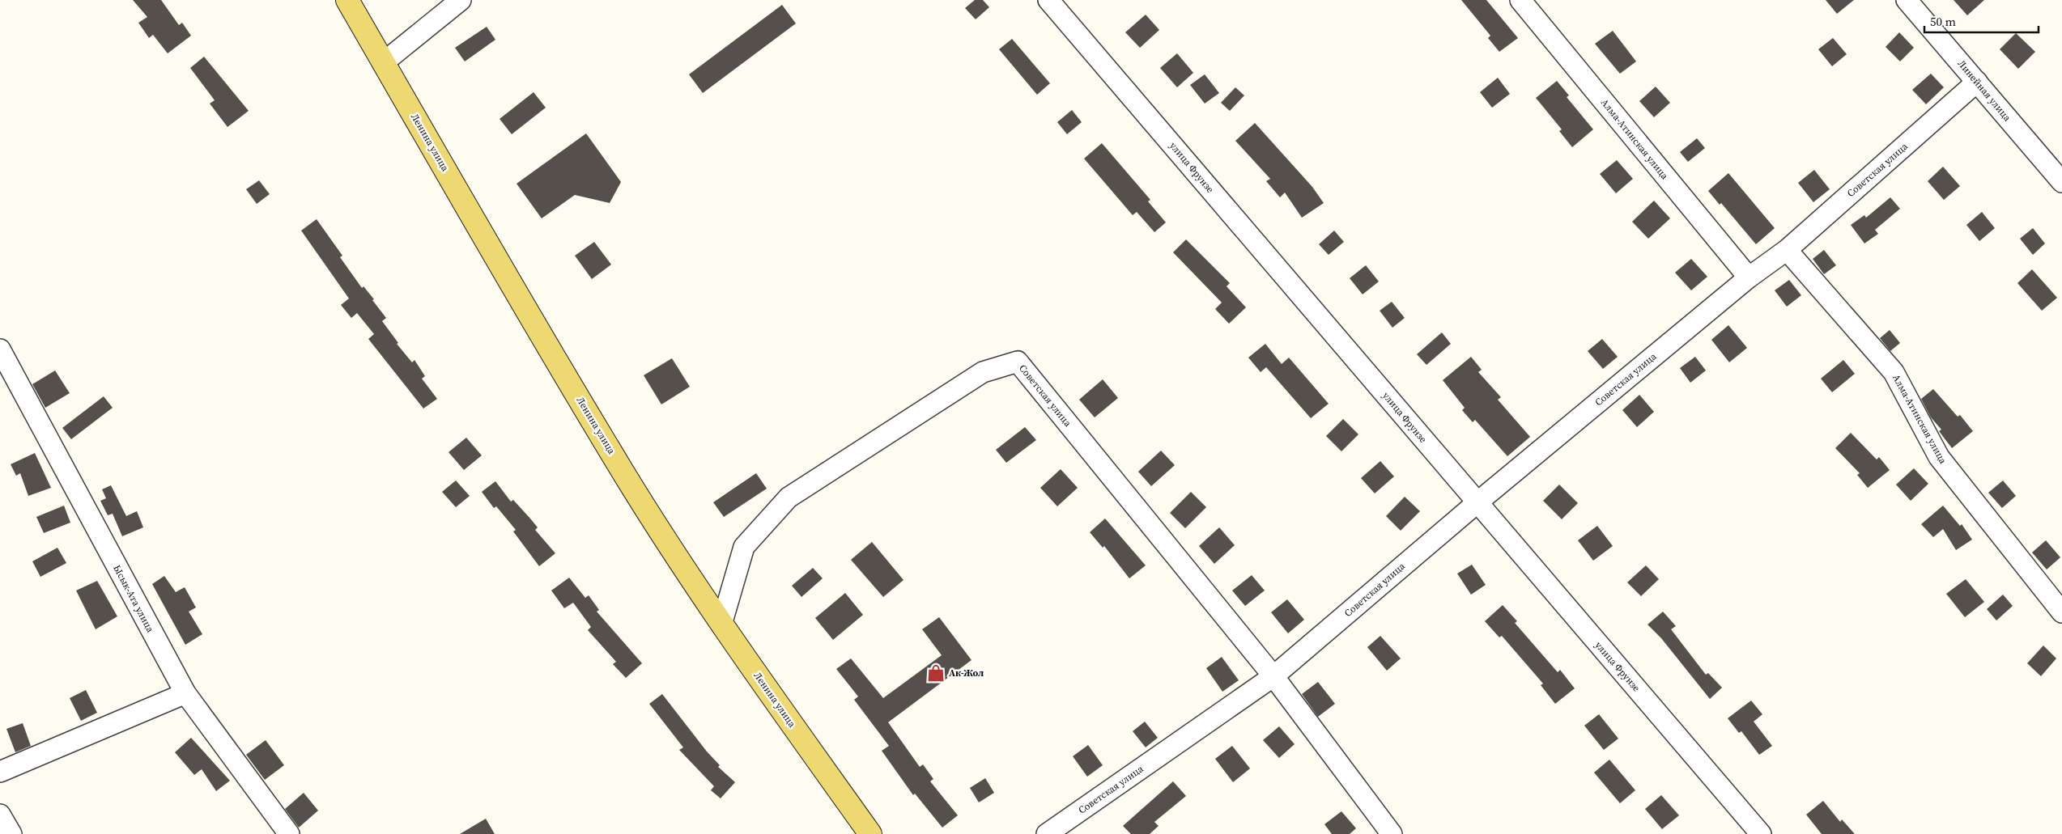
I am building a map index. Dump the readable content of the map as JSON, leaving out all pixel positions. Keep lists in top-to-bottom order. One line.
{"streets":{"main road":["Ленина улица"],"street":["Линейная улица","Алма-Атинская улица","улица Фрунзе","Советская улица","Ысык-Ата улица"]},"crossings":[["Линейная улица","Советская улица"],["Алма-Атинская улица","Советская улица"],["Ленина улица","Советская улица"],["улица Фрунзе","Советская улица"]],"places":{"shop":["Ак-Жол"]},"scale_bar":"50 m"}
